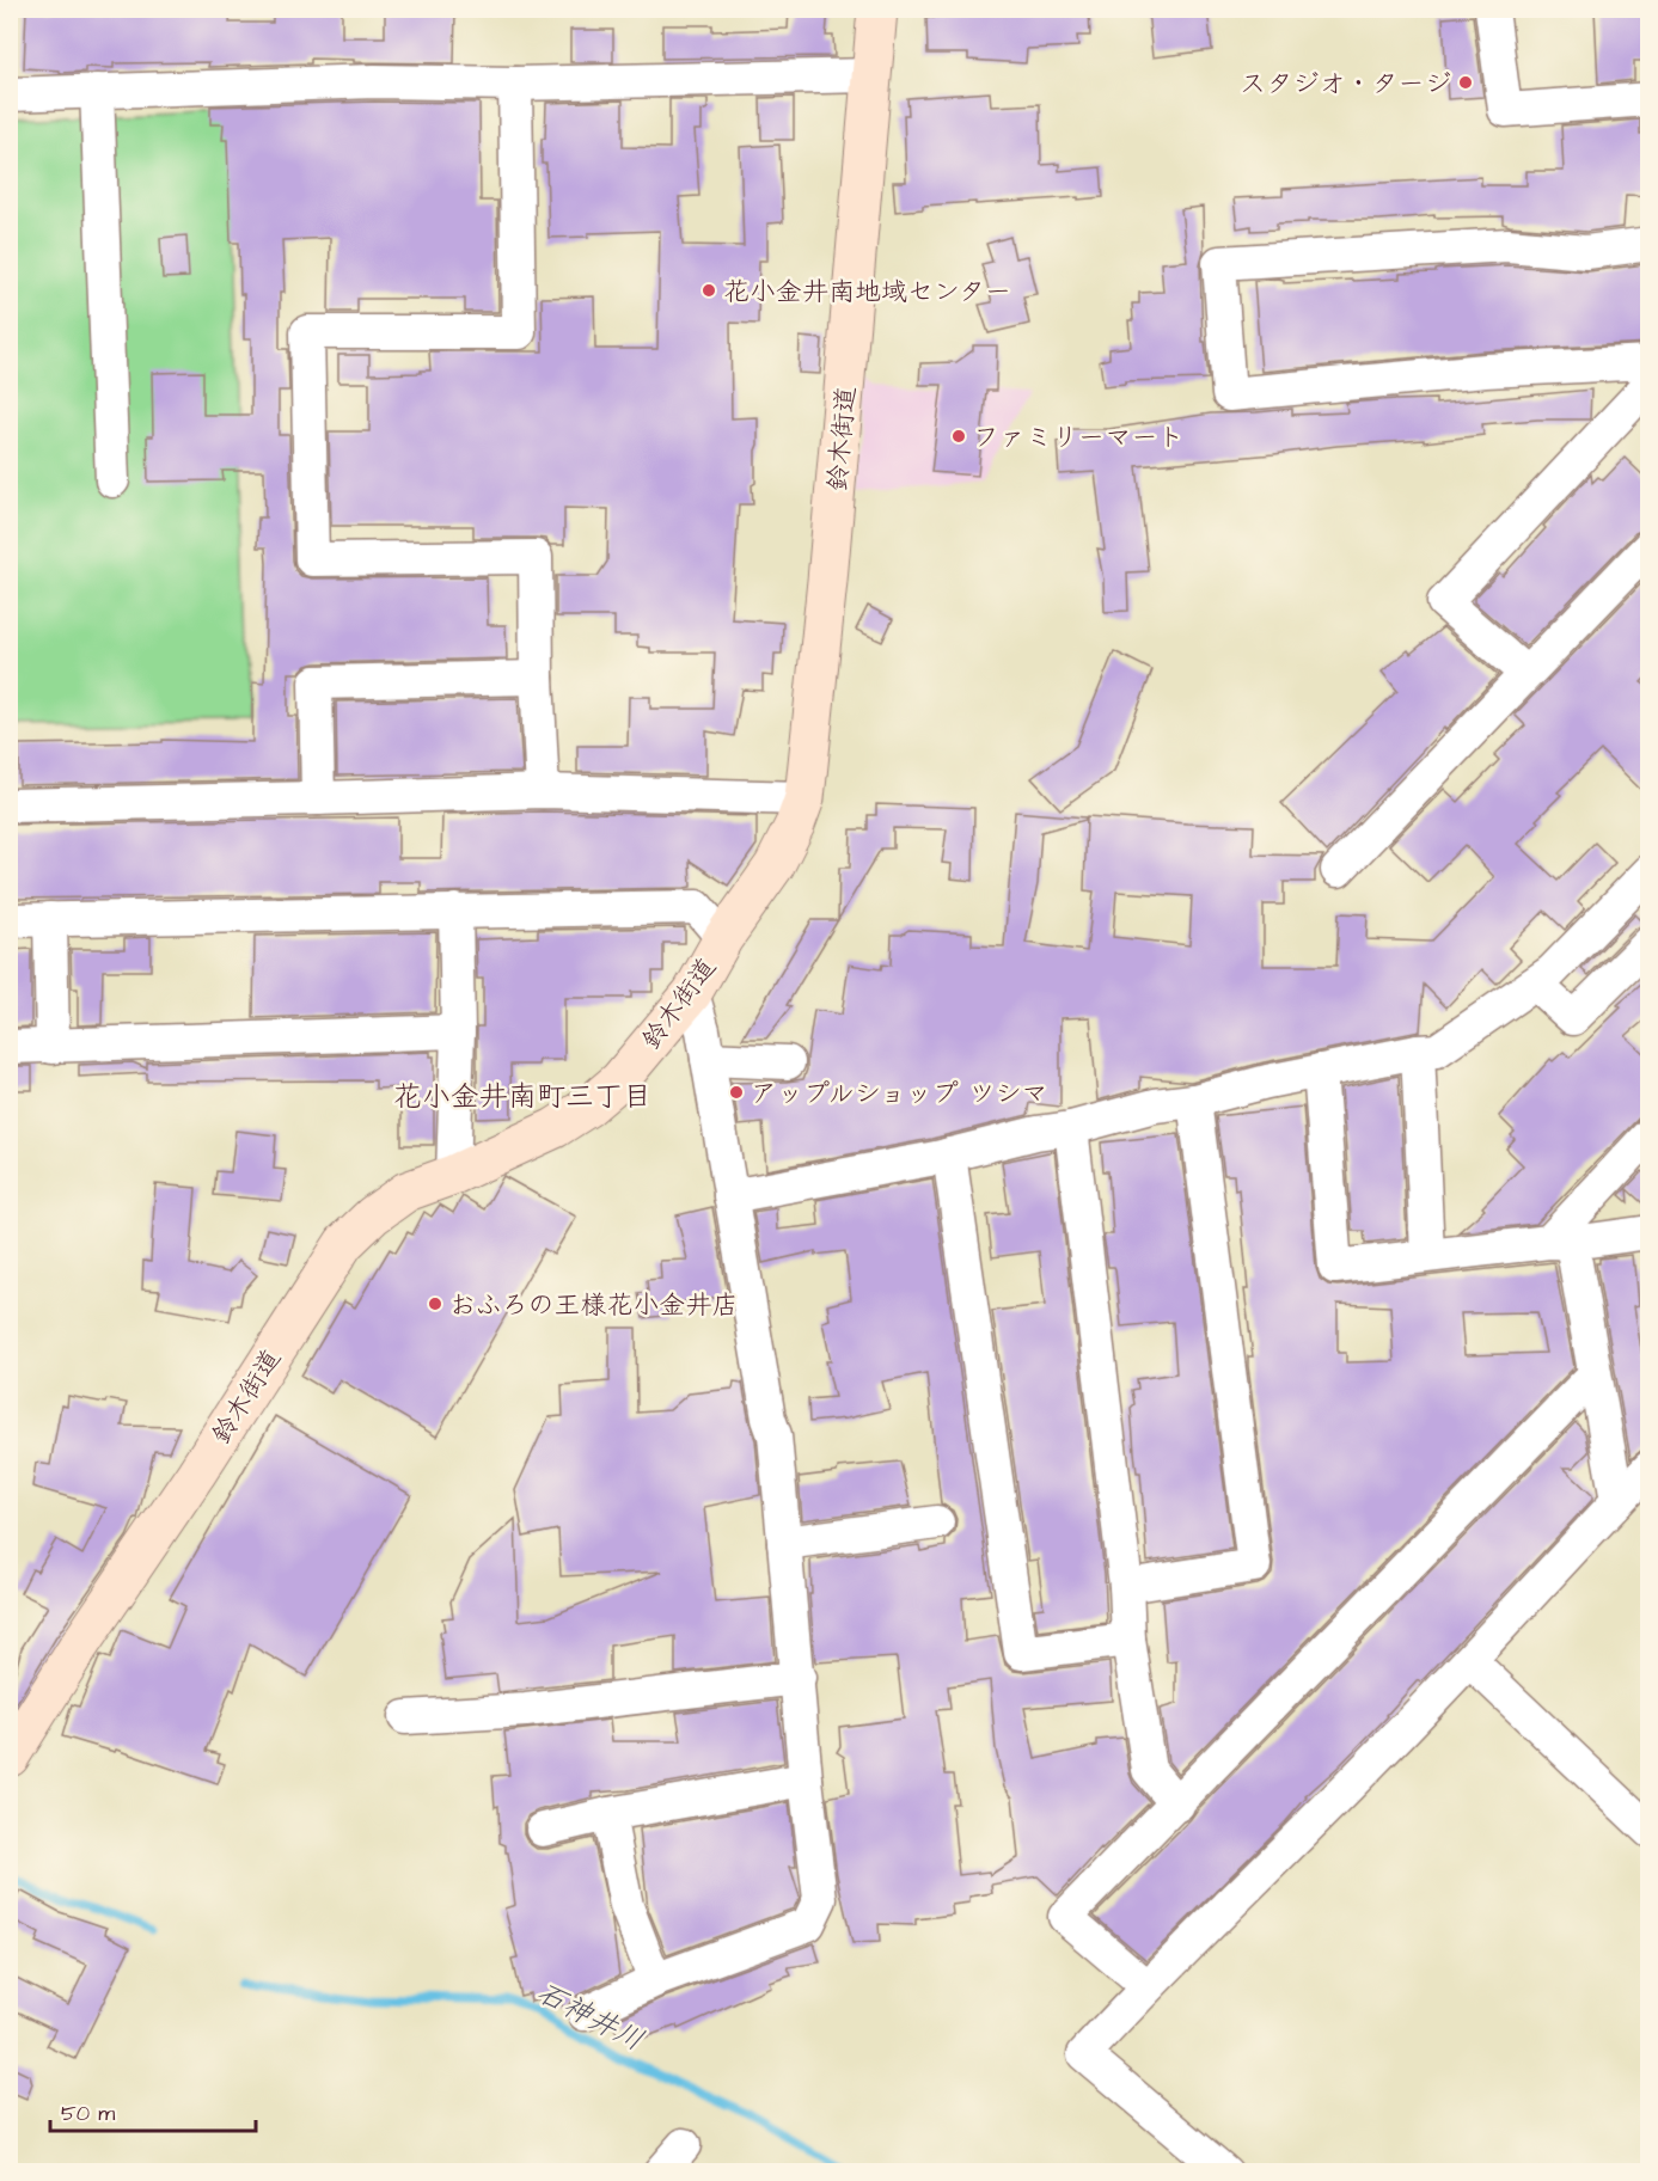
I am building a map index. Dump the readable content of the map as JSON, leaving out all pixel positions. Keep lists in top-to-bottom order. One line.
{"streets":{"street":["鈴木街道"]},"districts":["花小金井南町三丁目"],"water":["石神井川"],"places":["スタジオ・タージ","花小金井南地域センター","ファミリーマート","アップルショップ ツシマ","おふろの王様花小金井店"],"scale_bar":"50 m"}
